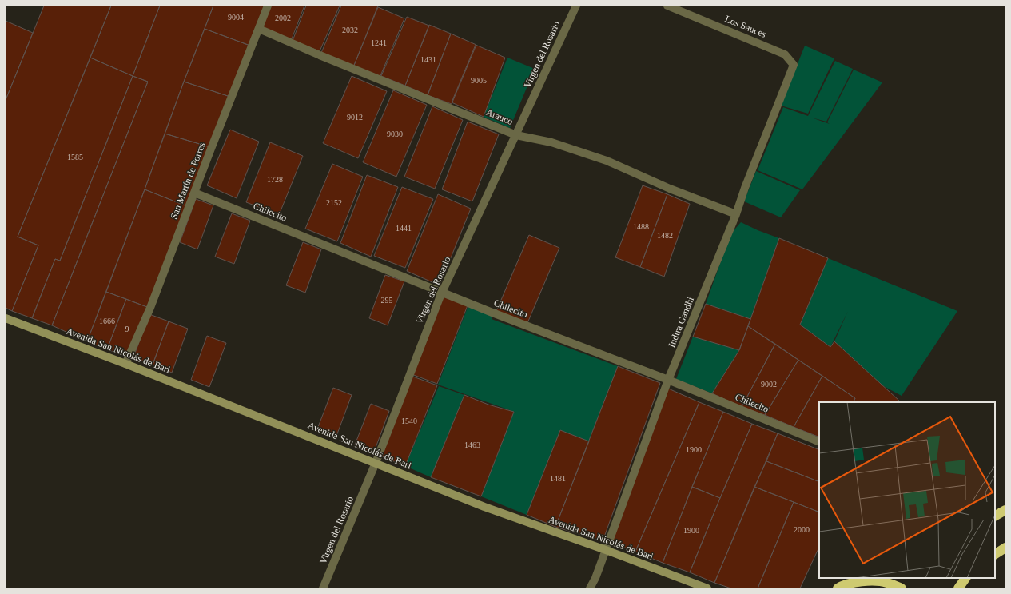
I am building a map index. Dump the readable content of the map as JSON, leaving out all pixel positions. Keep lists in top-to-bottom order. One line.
{"streets":{"street":["Los Sauces","Virgen del Rosario","Arauco","San Martín de Porres","Chilecito","Indira Gandhi","Avenida San Nicolás de Bari"]},"crossings":[["Los Sauces","Indira Gandhi"],["Virgen del Rosario","Arauco"],["Virgen del Rosario","Chilecito"],["Virgen del Rosario","Avenida San Nicolás de Bari"],["Arauco","San Martín de Porres"],["Arauco","Indira Gandhi"],["San Martín de Porres","Chilecito"],["San Martín de Porres","Avenida San Nicolás de Bari"],["Chilecito","Indira Gandhi"],["Indira Gandhi","Avenida San Nicolás de Bari"]],"house_numbers":["9004","2002","2032","1241","1431","9005","9012","9030","1585","1728","2152","1488","1441","1482","295","1666","9","9002","1540","1463","1900","1481","2000","1900"]}
